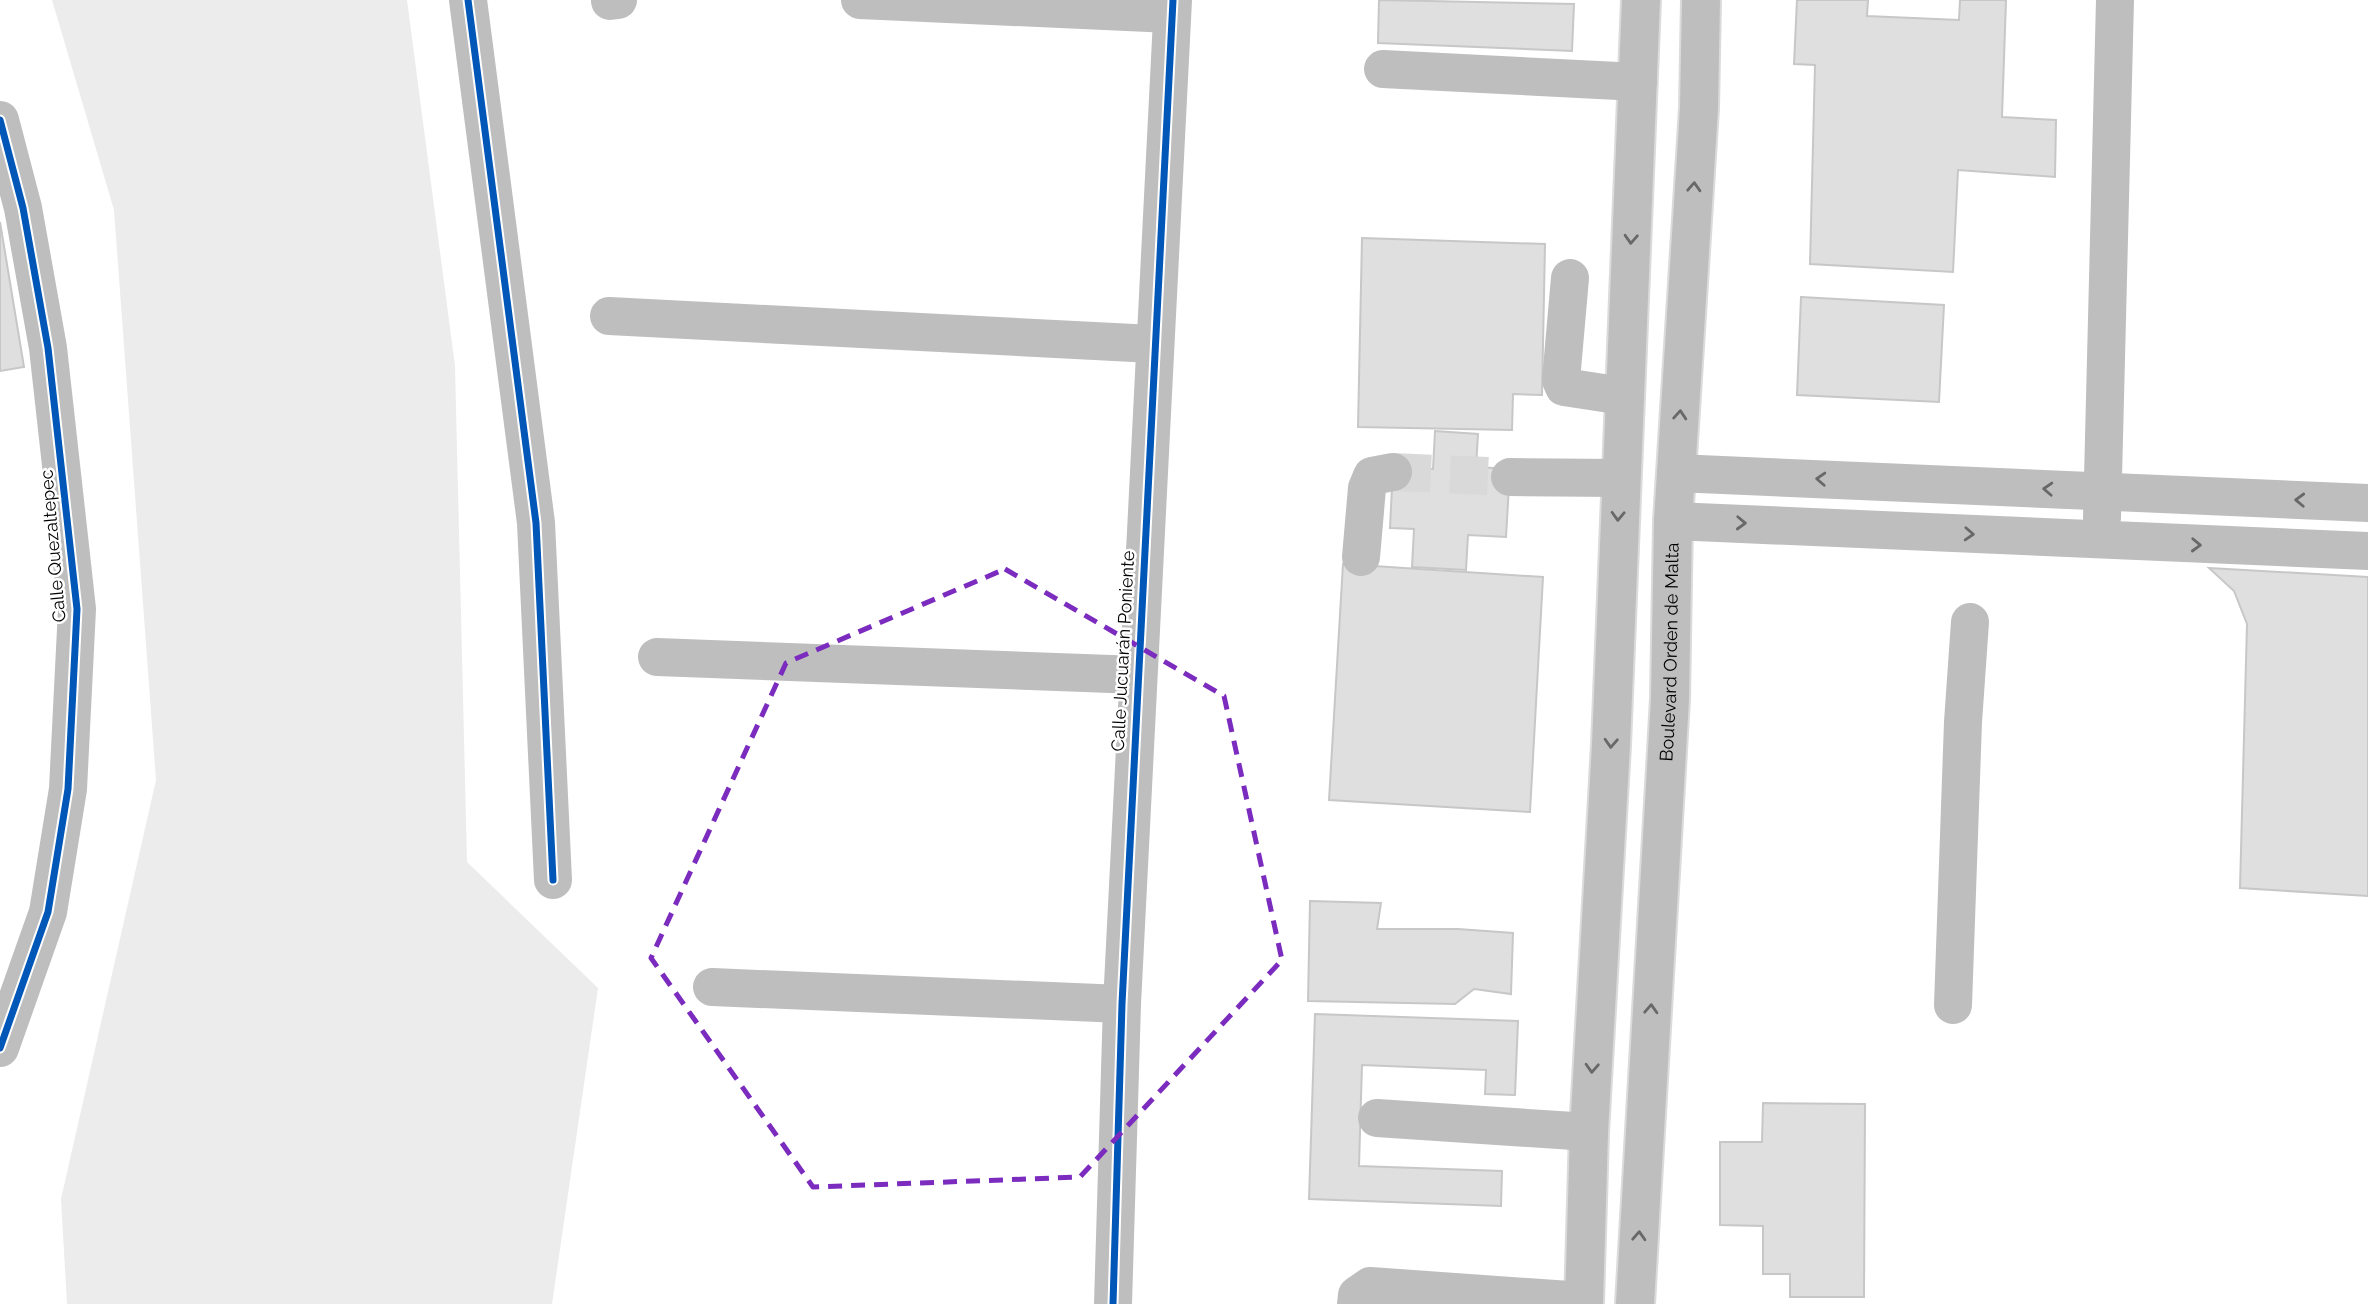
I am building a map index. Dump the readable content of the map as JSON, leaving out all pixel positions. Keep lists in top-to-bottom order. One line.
{"streets":{"main road":["Calle Quezaltepec","Calle Jucuarán Poniente","Boulevard Orden de Malta"]}}
